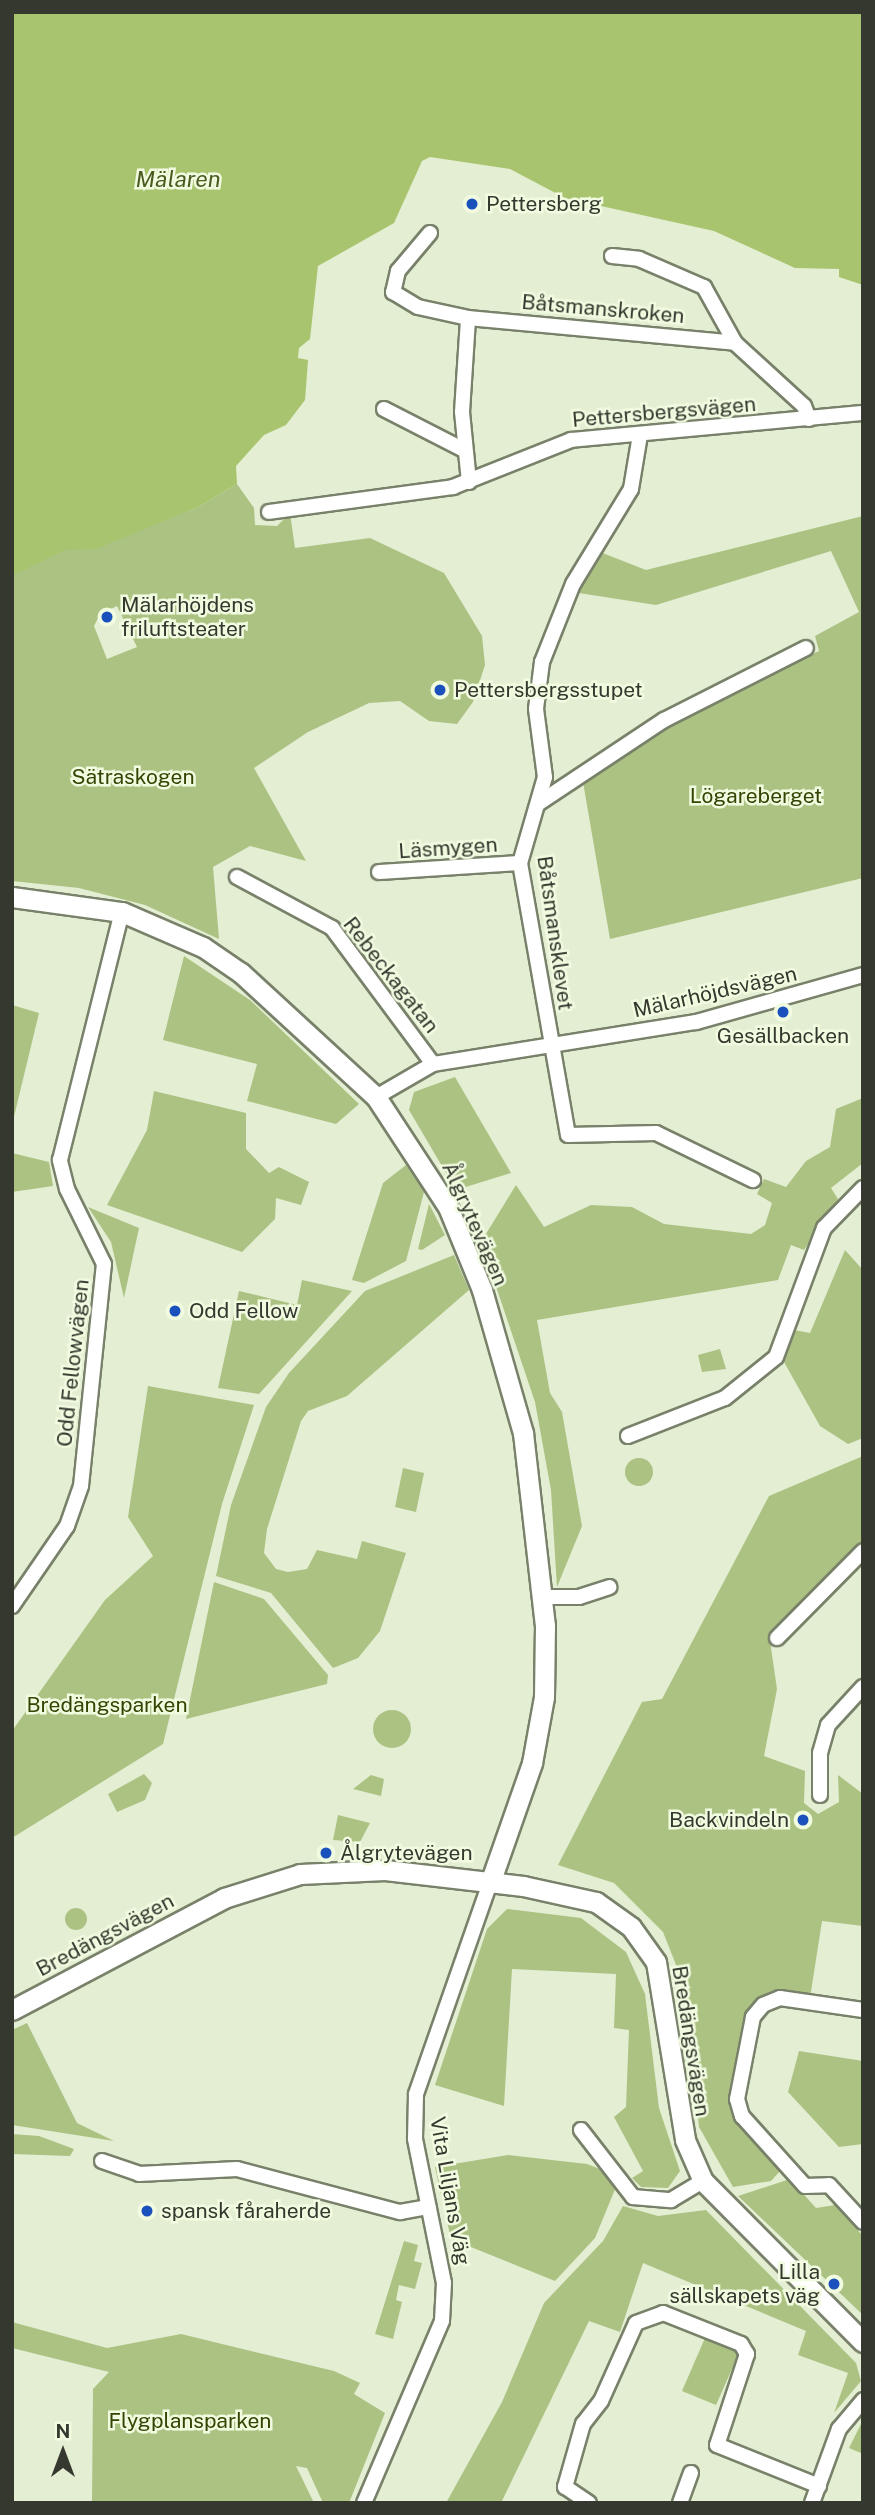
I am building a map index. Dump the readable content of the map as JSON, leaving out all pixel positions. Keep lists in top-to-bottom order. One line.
{"streets":{"street":["Båtsmanskroken","Pettersbergsvägen","Läsmygen","Båtsmansklevet","Rebeckagatan","Mälarhöjdsvägen","Ålgrytevägen","Odd Fellowvägen","Bredängsvägen","Vita Liljans Väg"]},"crossings":[["Båtsmanskroken","Pettersbergsvägen"],["Pettersbergsvägen","Båtsmansklevet"],["Läsmygen","Båtsmansklevet"],["Båtsmansklevet","Mälarhöjdsvägen"],["Rebeckagatan","Mälarhöjdsvägen"],["Mälarhöjdsvägen","Ålgrytevägen"],["Ålgrytevägen","Odd Fellowvägen"],["Ålgrytevägen","Bredängsvägen"],["Ålgrytevägen","Vita Liljans Väg"],["Bredängsvägen","Vita Liljans Väg"]],"water":["Mälaren"],"parks":["Sätraskogen","Lögareberget","Bredängsparken","Flygplansparken"],"places":["Pettersberg","Mälarhöjdens friluftsteater","Pettersbergsstupet","Gesällbacken","Odd Fellow","Backvindeln","Ålgrytevägen","spansk fåraherde","Lilla sällskapets väg"],"north":"top"}
